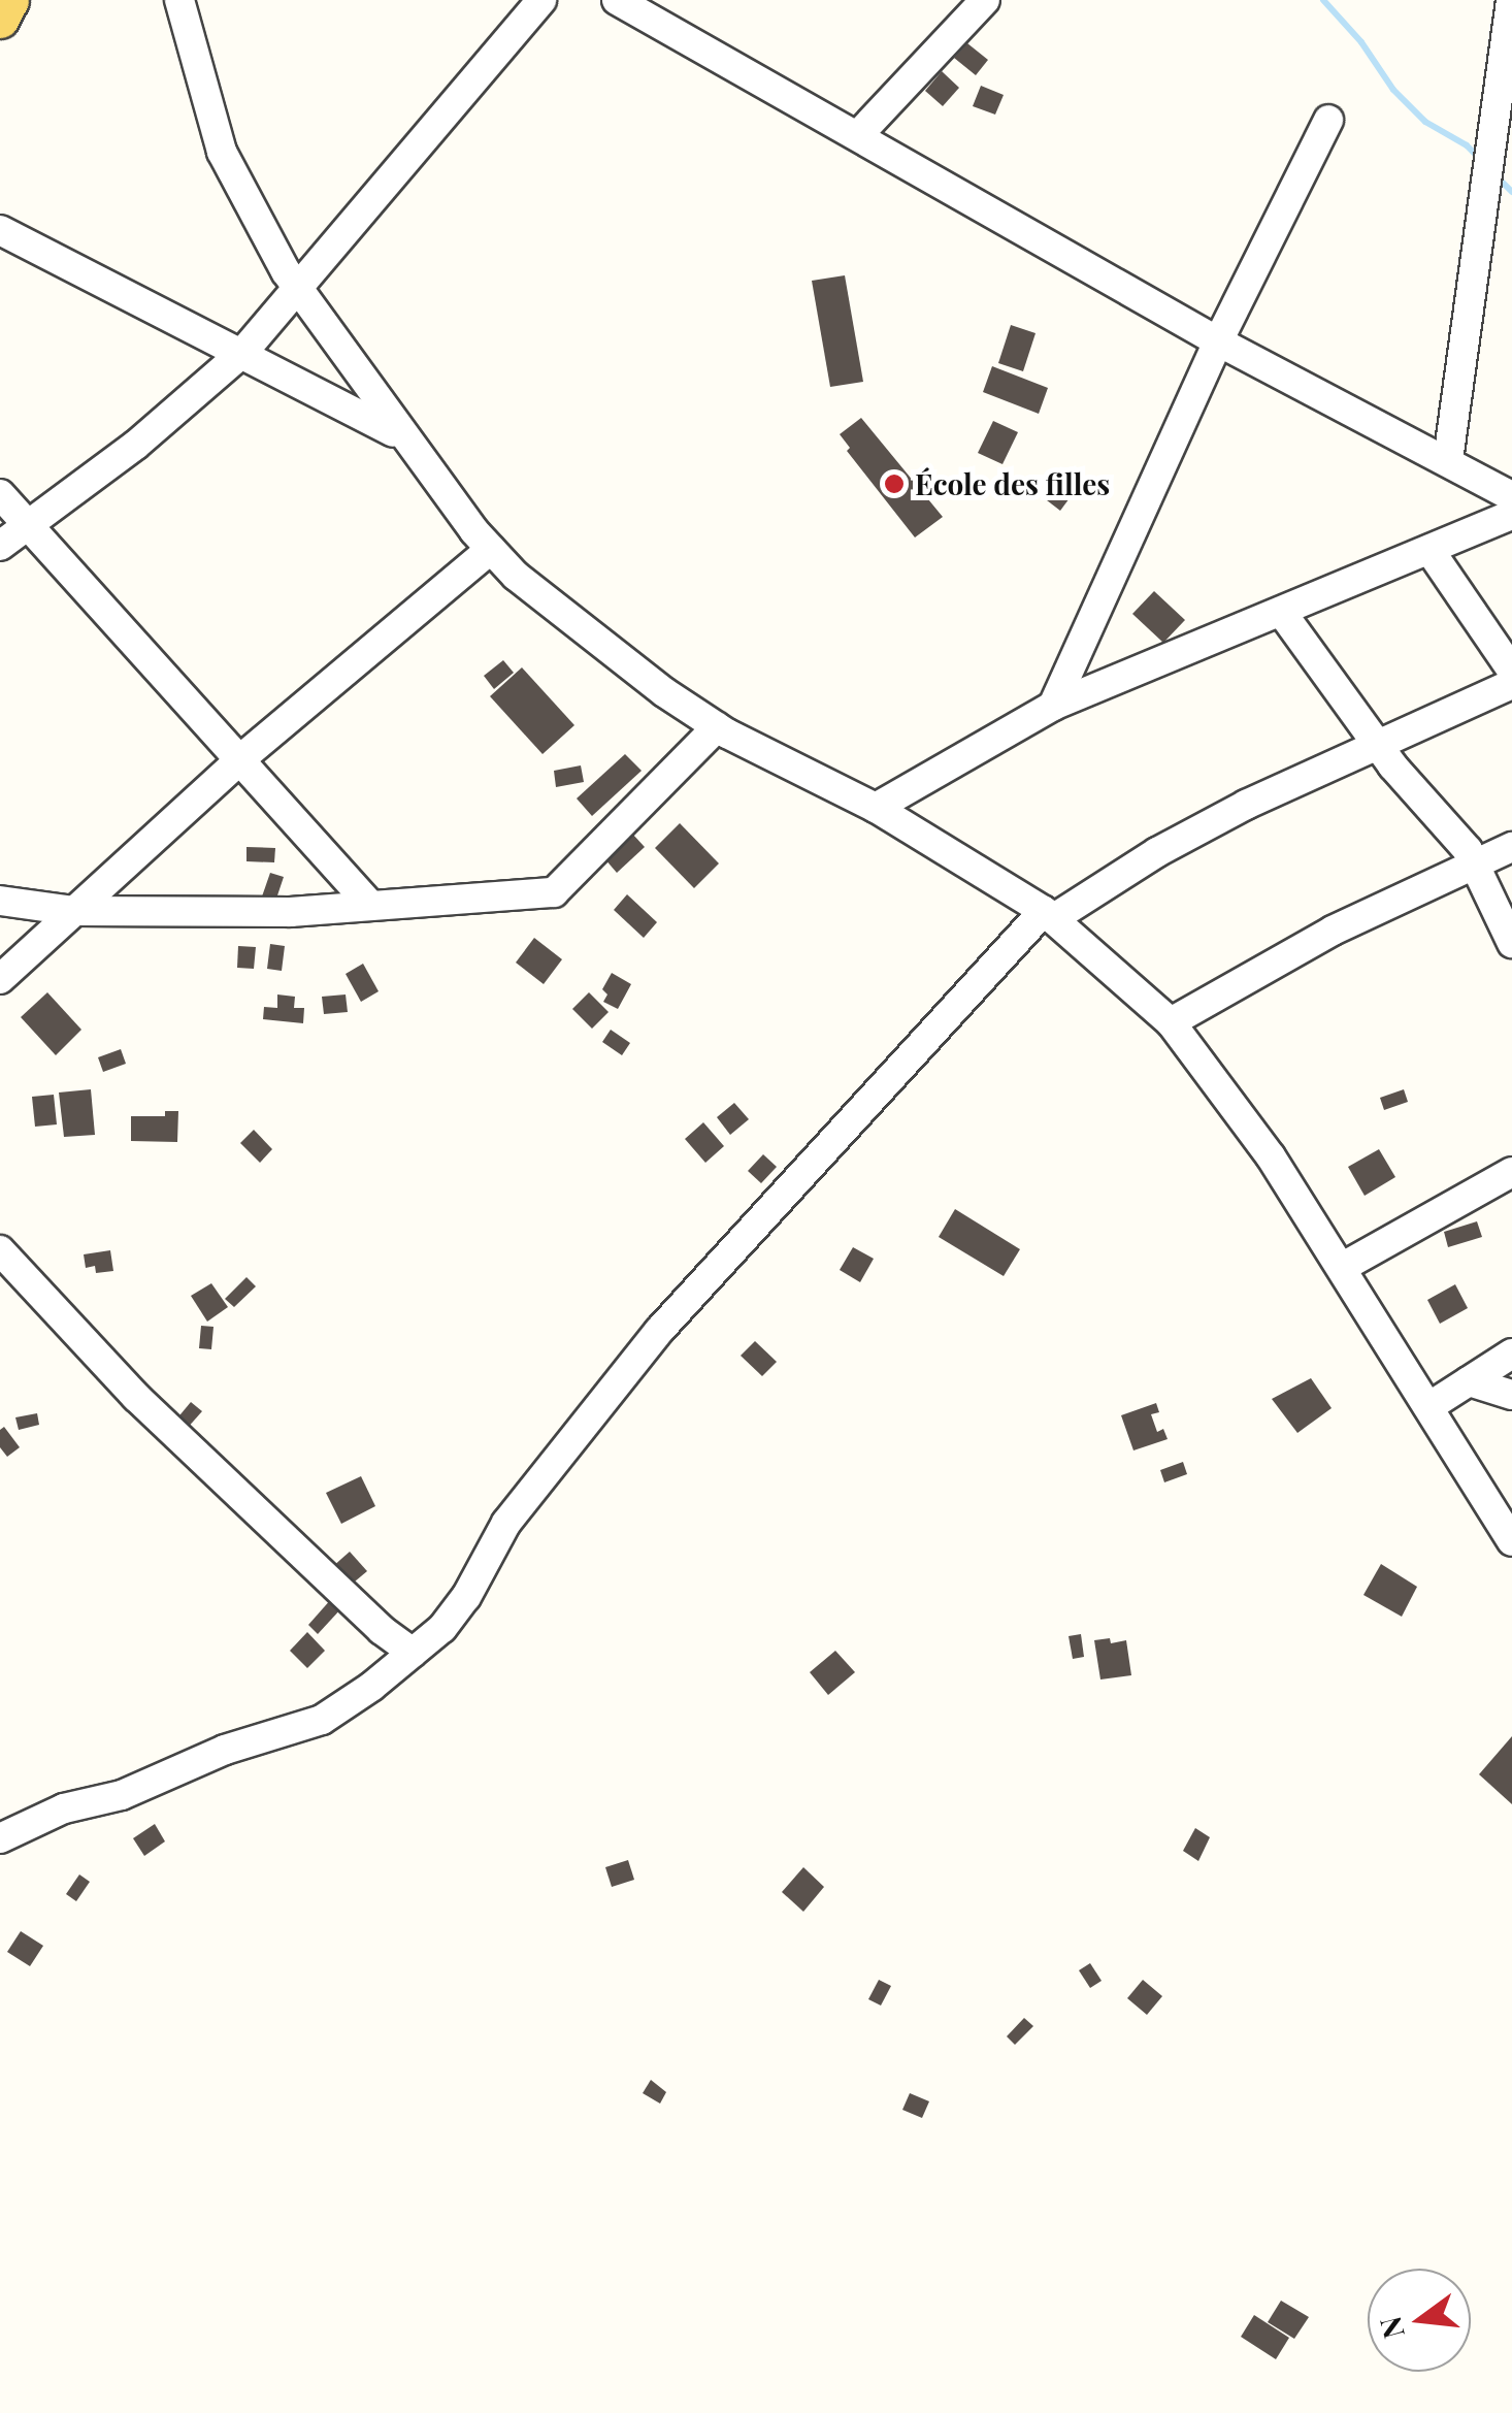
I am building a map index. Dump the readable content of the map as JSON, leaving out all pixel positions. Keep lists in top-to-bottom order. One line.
{"places":["École des filles"],"north":"left"}
